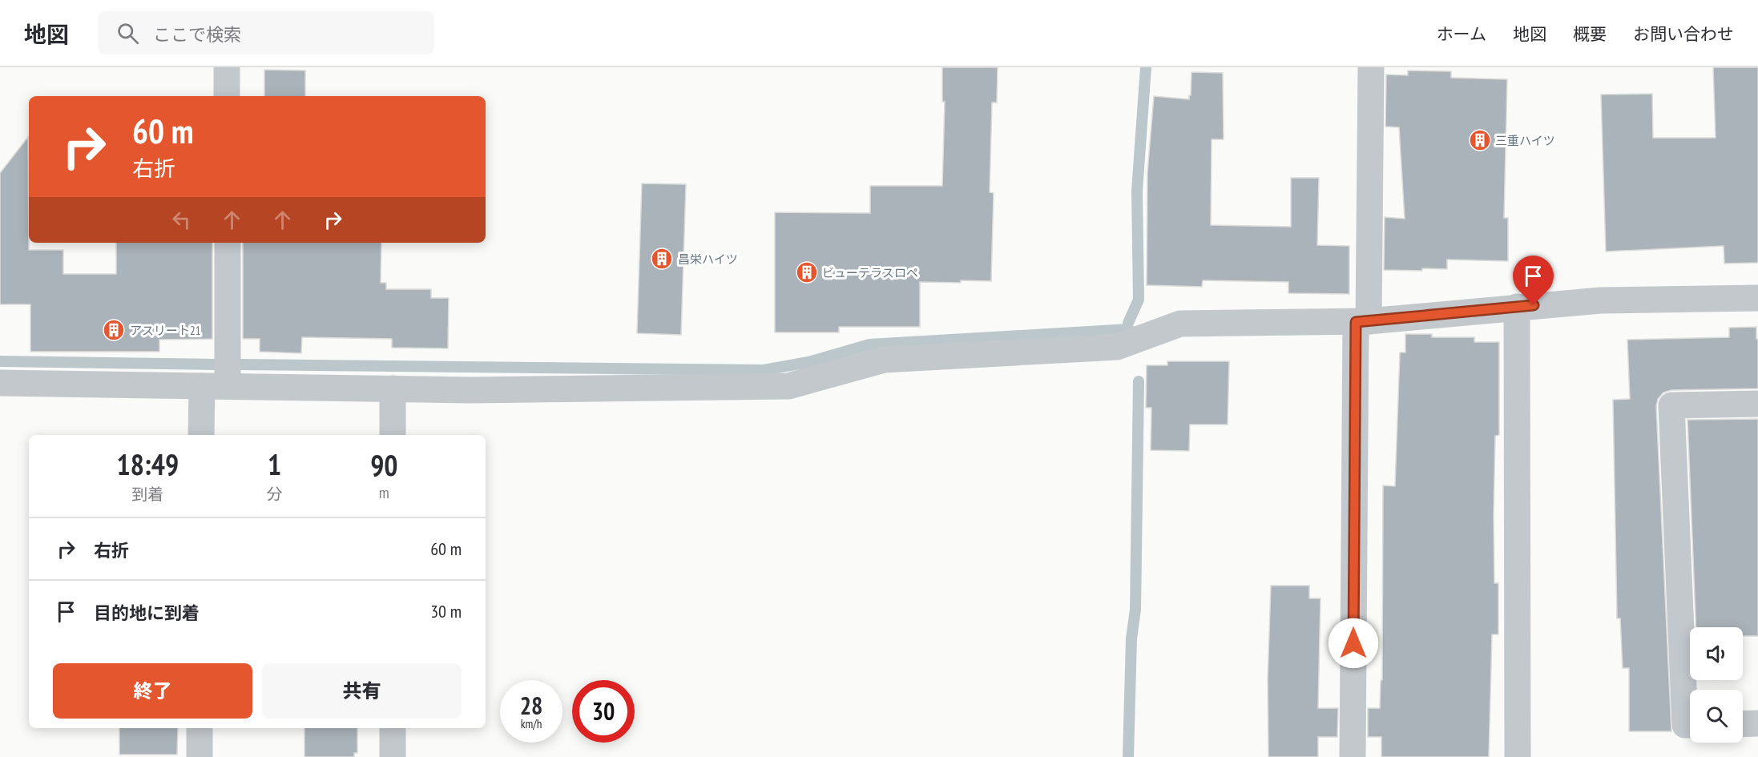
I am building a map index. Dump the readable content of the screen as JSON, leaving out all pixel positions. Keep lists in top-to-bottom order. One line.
{"places":{"building":["三重ハイツ","昌栄ハイツ","ビューテラスロペ","アスリート21"]},"page":{"header":"地図","search":"ここで検索","nav":["ホーム","地図","概要","お問い合わせ"],"turn":["60 m","右折"],"eta":["18:49","到着","1","分","90","m"],"list":[{"name":"右折","value":"60 m"},{"name":"目的地に到着","value":"30 m"}],"buttons":["終了","共有"],"speed":"28 km/h","limit":"30"}}
